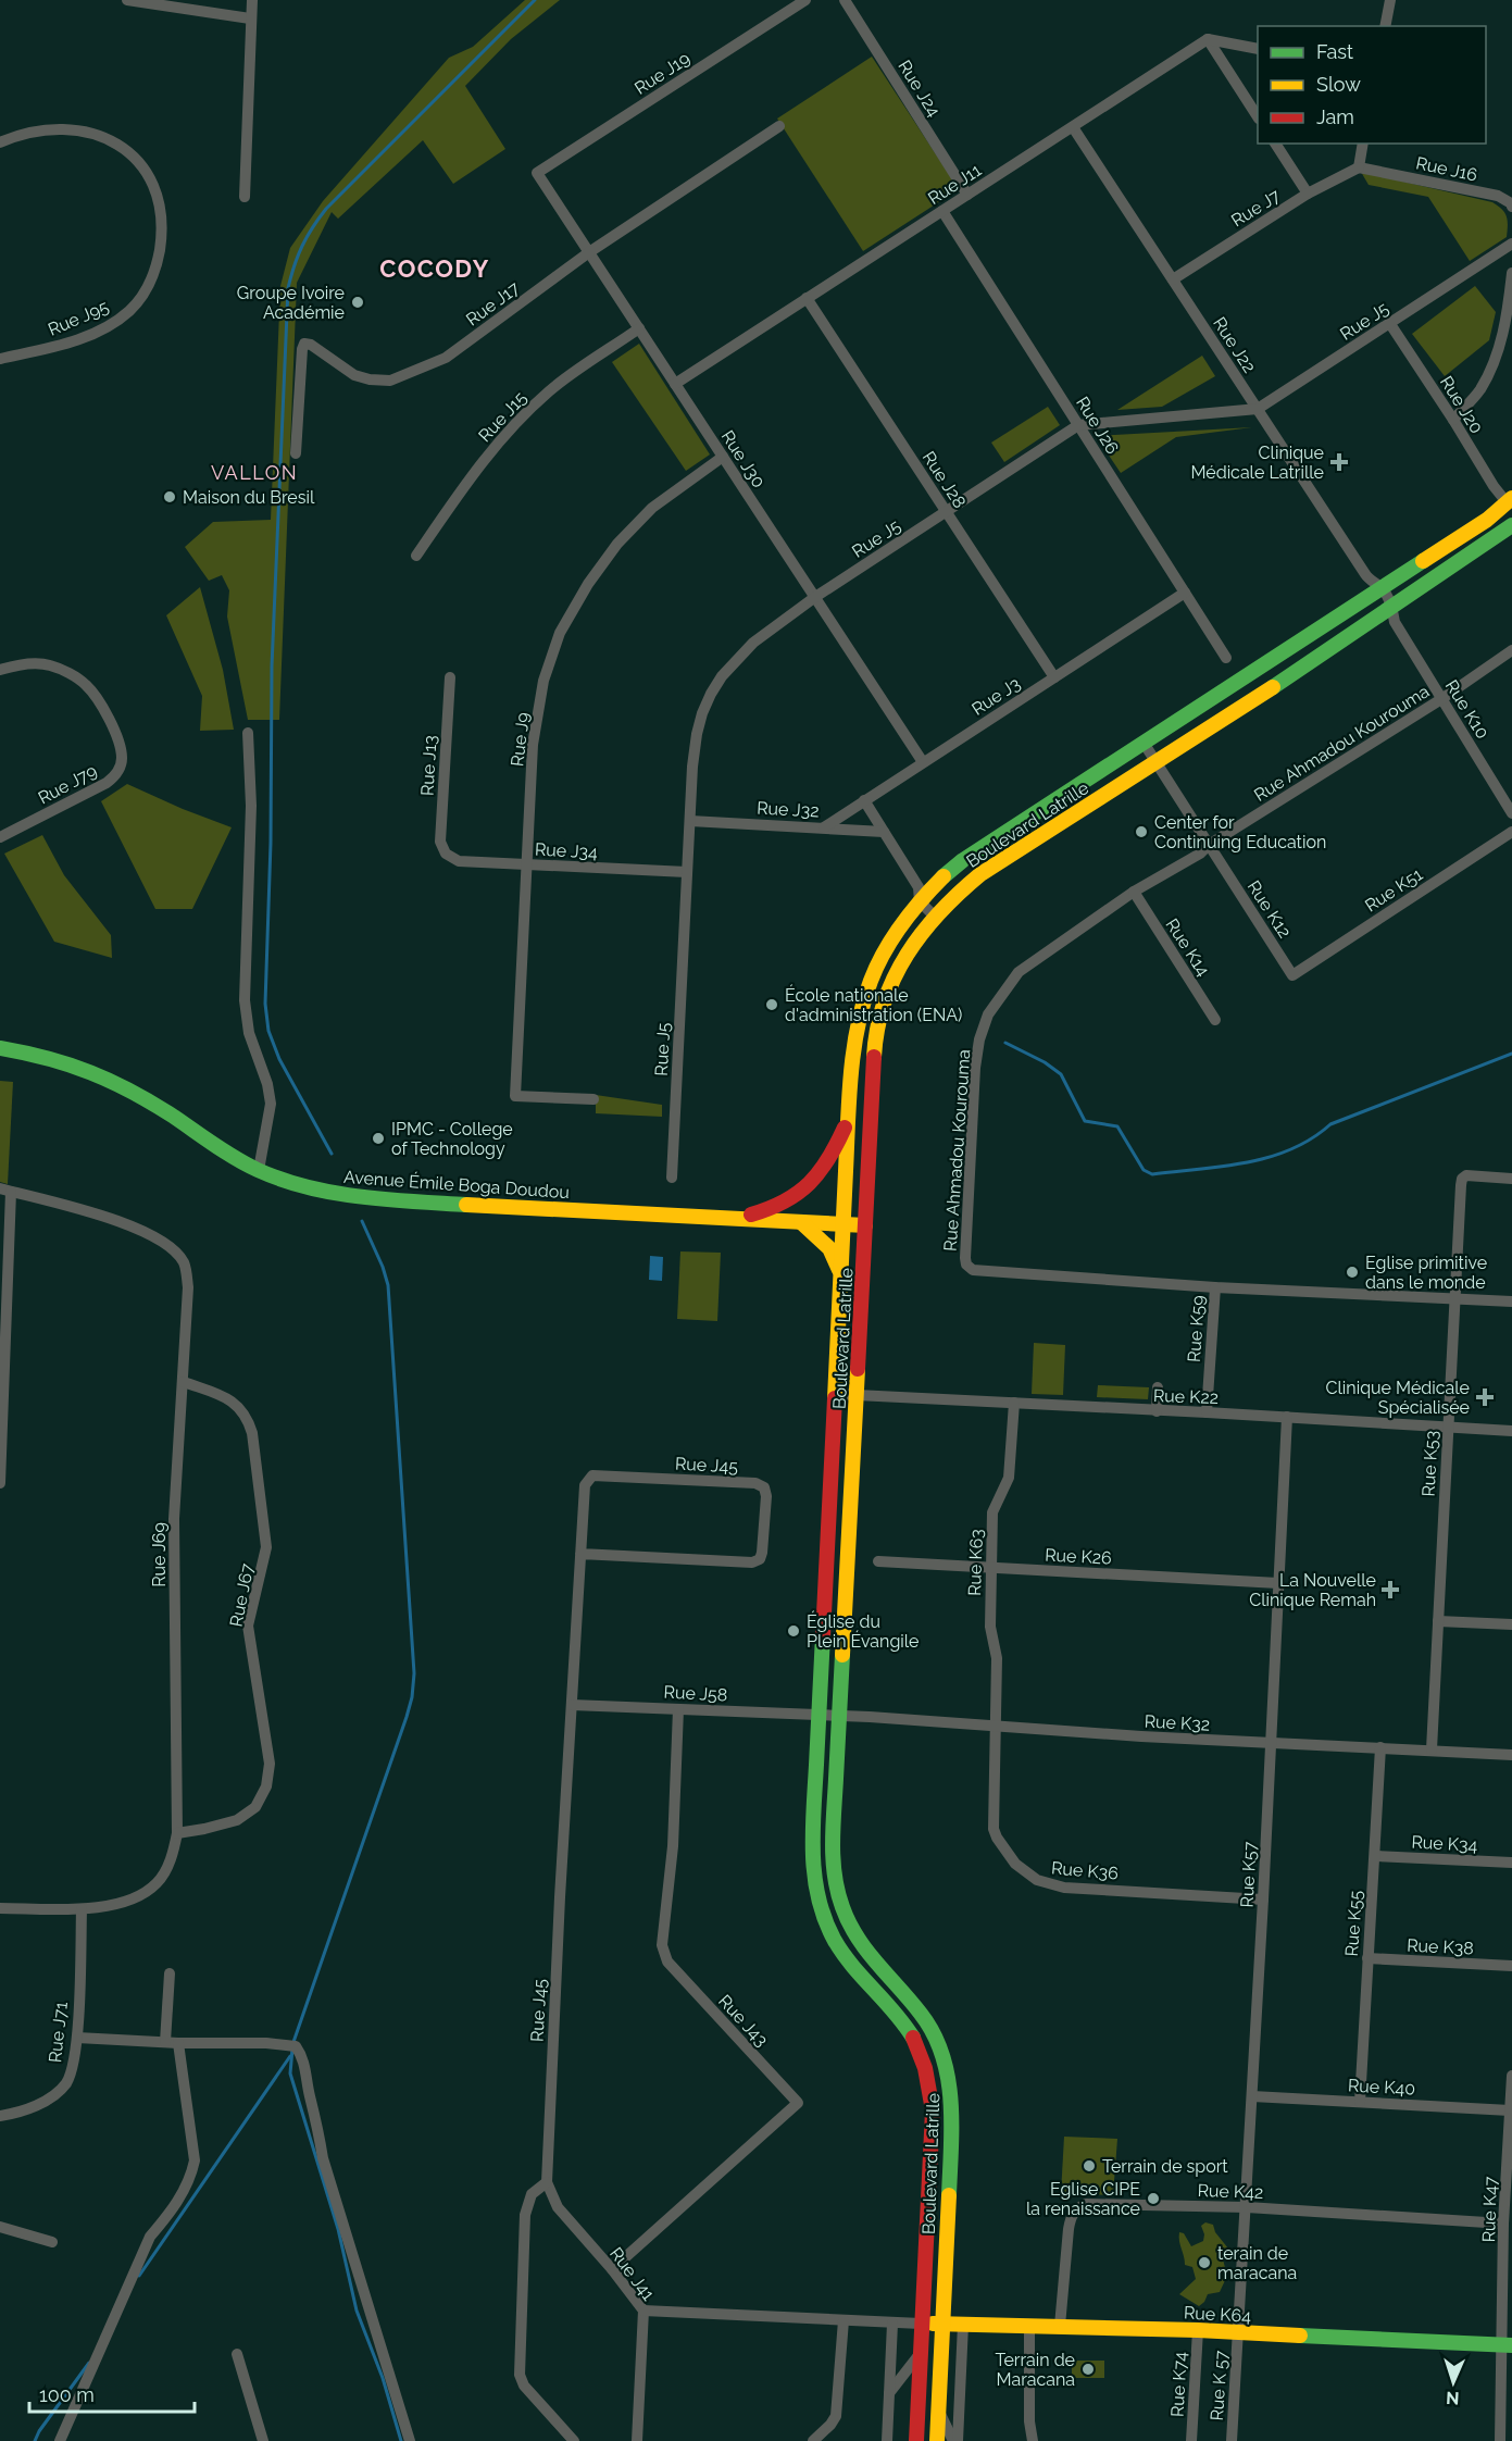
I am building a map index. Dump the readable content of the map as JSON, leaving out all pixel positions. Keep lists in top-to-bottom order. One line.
{"streets":{"main road":["Boulevard Latrille","Avenue Émile Boga Doudou","Rue K64"],"street":["Rue J19","Rue J24","Rue J16","Rue J11","Rue J7","Rue J17","Rue J95","Rue J5","Rue J22","Rue J20","Rue J15","Rue J26","Rue J30","Rue J28","Rue J3","Rue K10","Rue J9","Rue Ahmadou Kourouma","Rue J13","Rue J79","Rue J32","Rue J34","Rue K51","Rue K12","Rue K14","Rue K59","Rue K22","Rue K53","Rue J45","Rue J69","Rue K26","Rue K63","Rue J67","Rue J58","Rue K32","Rue K34","Rue K36","Rue K57","Rue K55","Rue K38","Rue J43","Rue J71","Rue K40","Rue K42","Rue K47","Rue J41","Rue K74","Rue K 57"]},"crossings":[["Rue J19","Rue J30"],["Rue J24","Rue J11"],["Rue J16","Rue J7"],["Rue J11","Rue J22"],["Rue J11","Rue J26"],["Rue J11","Rue J30"],["Rue J11","Rue J28"],["Rue J7","Rue J22"],["Rue J17","Rue J30"],["Rue J5","Rue J22"],["Rue J5","Rue J20"],["Rue J5","Rue J26"],["Rue J5","Rue J30"],["Rue J5","Rue J28"],["Rue J5","Rue J32"],["Rue J5","Rue J34"],["Rue J22","Rue K10"],["Rue J22","Boulevard Latrille"],["Rue J20","Boulevard Latrille"],["Rue J15","Rue J30"],["Rue J26","Rue J3"],["Rue J30","Rue J3"],["Rue J30","Rue J9"],["Rue J28","Rue J3"],["Rue J3","Rue J32"],["Rue K10","Rue Ahmadou Kourouma"],["Rue J9","Rue J34"],["Rue Ahmadou Kourouma","Rue K12"],["Rue Ahmadou Kourouma","Rue K14"],["Rue Ahmadou Kourouma","Rue K59"],["Rue Ahmadou Kourouma","Rue K53"],["Rue J13","Rue J34"],["Boulevard Latrille","Rue K12"],["Boulevard Latrille","Avenue Émile Boga Doudou"],["Boulevard Latrille","Rue K22"],["Boulevard Latrille","Rue J58"],["Boulevard Latrille","Rue K32"],["Boulevard Latrille","Rue K64"],["Rue K51","Rue K12"],["Rue K59","Rue K22"],["Rue K22","Rue K53"],["Rue K22","Rue K63"],["Rue K22","Rue K57"],["Rue K53","Rue K32"],["Rue J45","Rue J58"],["Rue J45","Rue J41"],["Rue J69","Rue J67"],["Rue J69","Rue J71"],["Rue K26","Rue K63"],["Rue K26","Rue K57"],["Rue K63","Rue K32"],["Rue K63","Rue K36"],["Rue J58","Rue K32"],["Rue J58","Rue J43"],["Rue K32","Rue K36"],["Rue K32","Rue K57"],["Rue K32","Rue K55"],["Rue K34","Rue K55"],["Rue K36","Rue K57"],["Rue K57","Rue K40"],["Rue K57","Rue K42"],["Rue K57","Rue K64"],["Rue K57","Rue K 57"],["Rue K55","Rue K38"],["Rue K55","Rue K40"],["Rue J43","Rue J41"],["Rue K40","Rue K47"],["Rue K42","Rue K47"],["Rue K42","Rue K64"],["Rue K47","Rue K64"],["Rue K64","Rue K74"],["Rue K64","Rue K 57"]],"districts":["COCODY","VALLON"],"places":{"other":["Groupe Ivoire Académie","Maison du Bresil","Center for Continuing Education","École nationale d'administration (ENA)","IPMC - College of Technology","Eglise primitive dans le monde","Église du Plein Évangile","Terrain de sport","Eglise CIPE la renaissance","terain de maracana","Terrain de Maracana"],"health":["Clinique Médicale Latrille","Clinique Médicale Spécialisée","La Nouvelle Clinique Remah"]},"legend":["Fast","Slow","Jam"],"scale_bar":"100 m","north":"bottom"}
